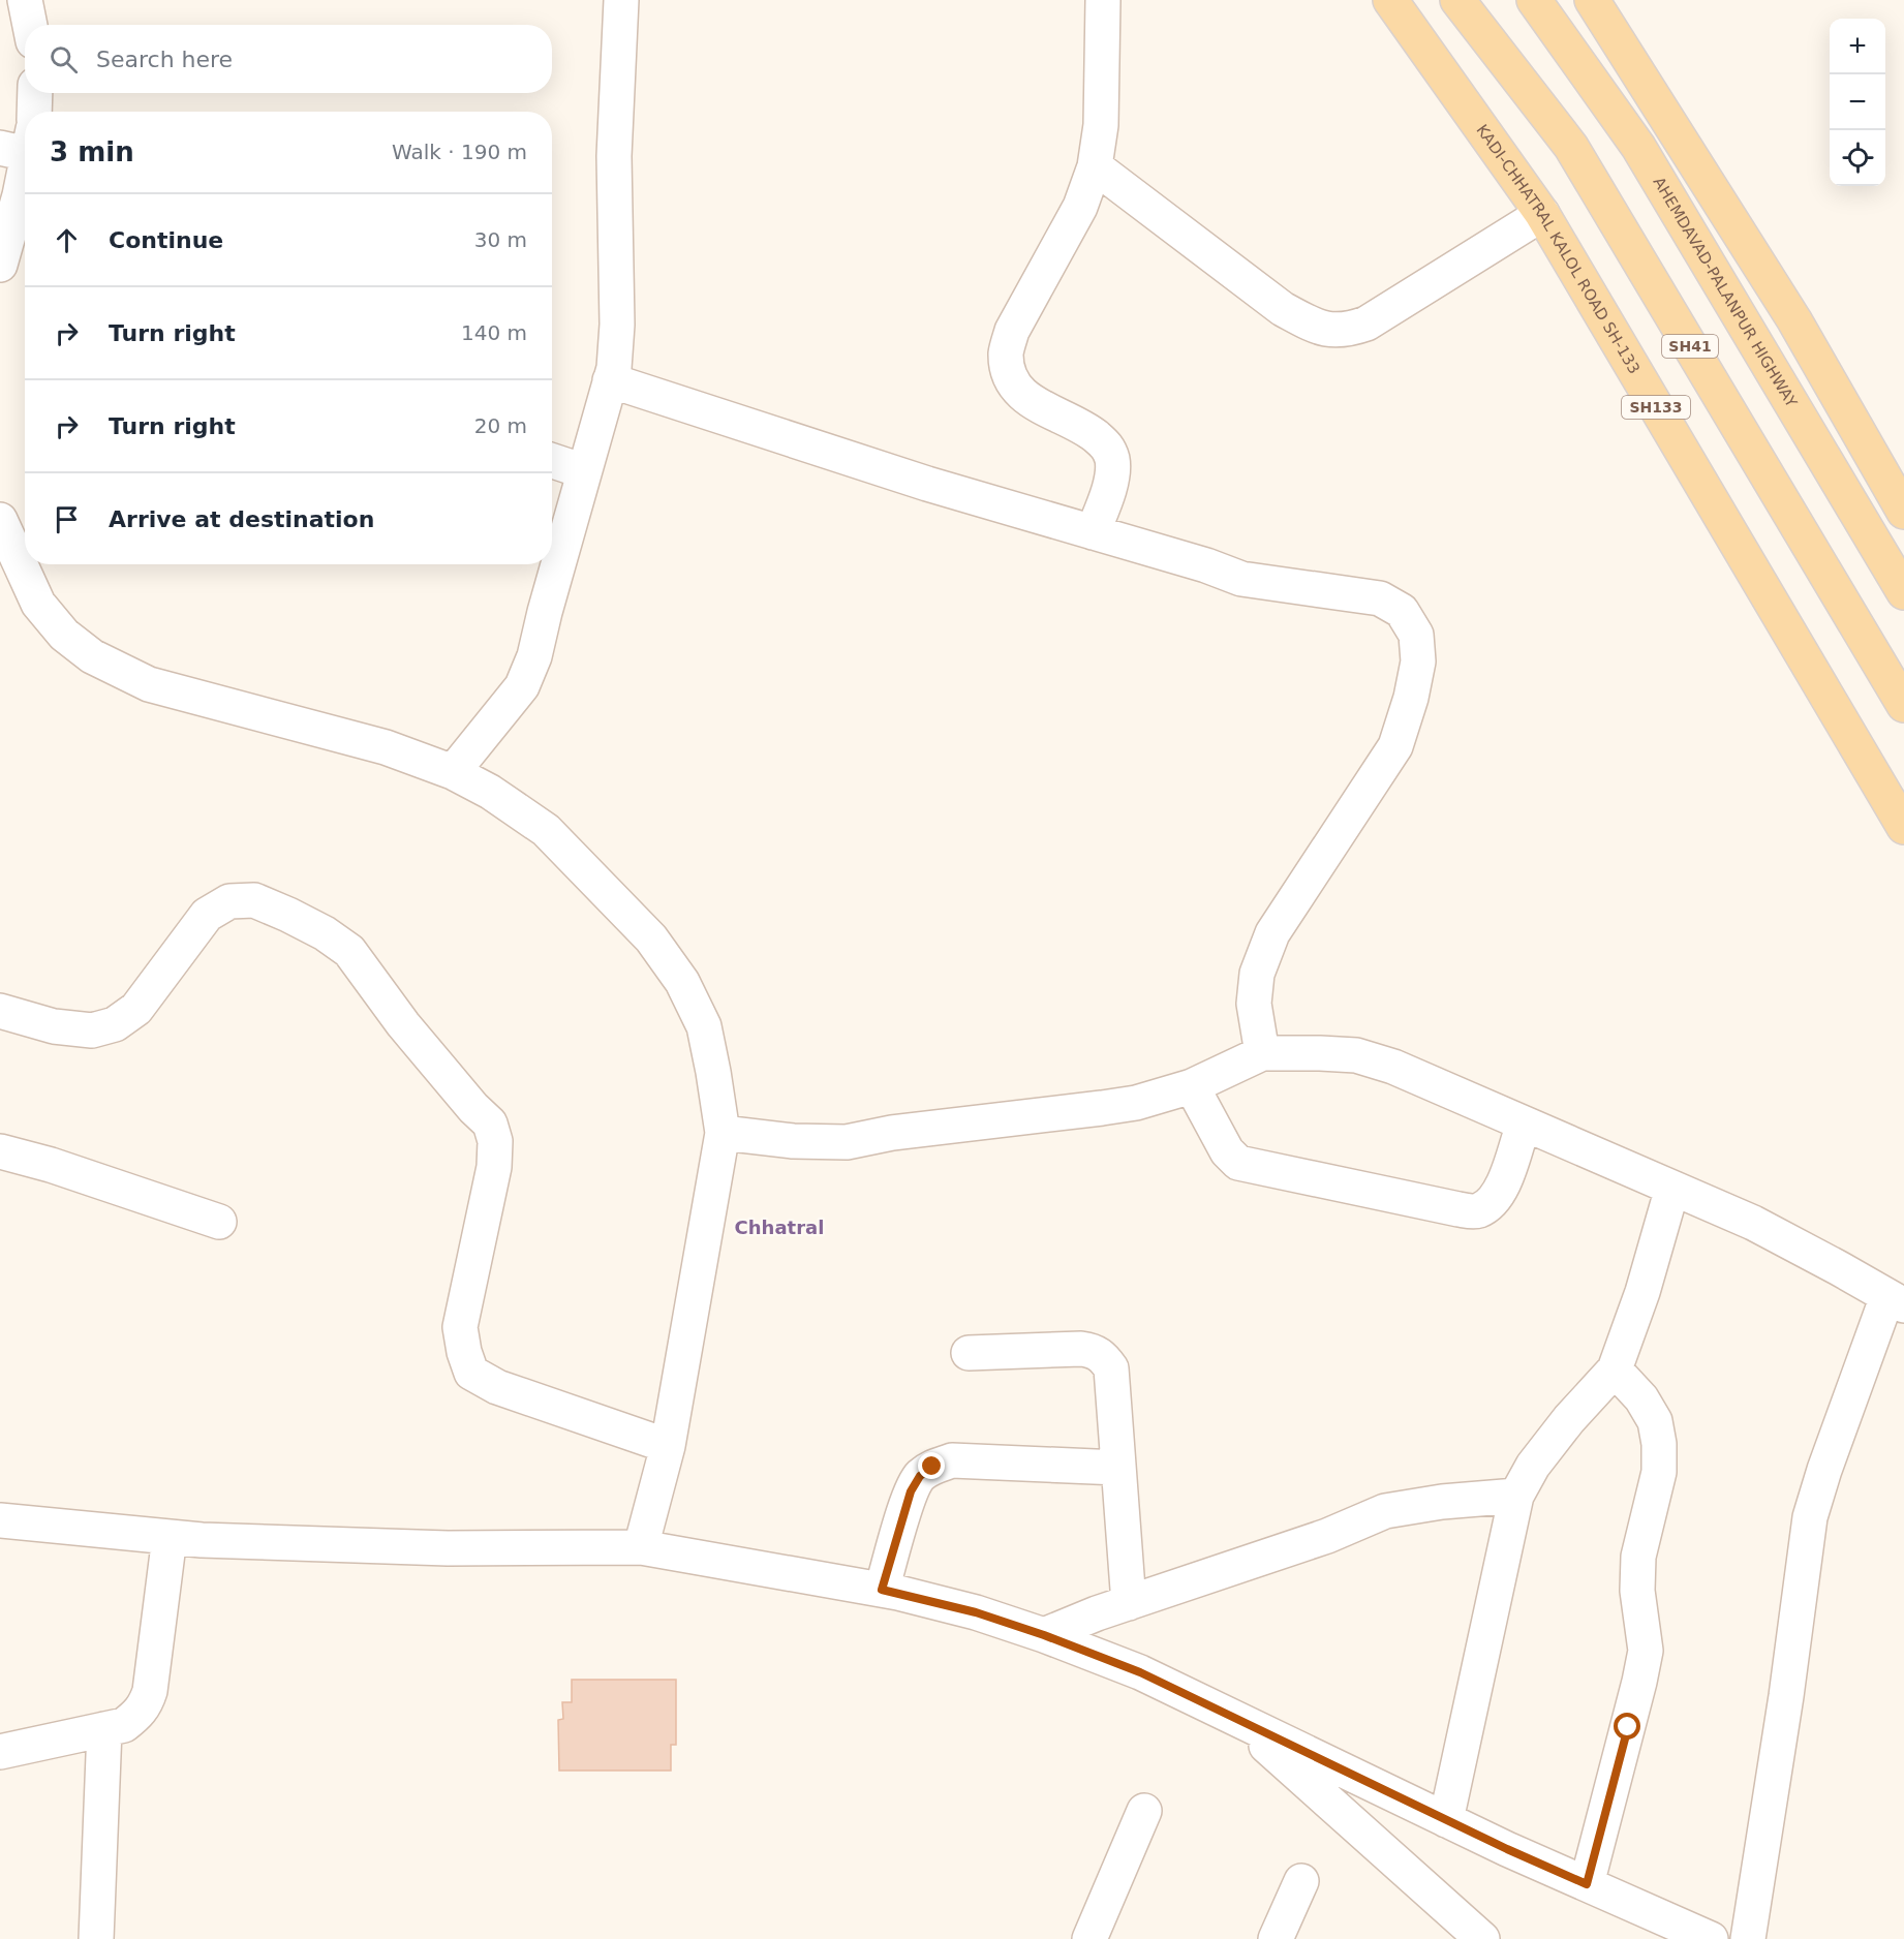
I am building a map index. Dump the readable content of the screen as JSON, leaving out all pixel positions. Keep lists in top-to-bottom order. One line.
{"streets":{"main road":["KADI-CHHATRAL KALOL ROAD SH-133","AHEMDAVAD-PALANPUR HIGHWAY","SH41","SH133"]},"districts":["Chhatral"],"page":{"map_buttons":["+","−"],"search":"Search here","heading":["3 min","Walk · 190 m"],"list":[["Continue","30 m"],["Turn right","140 m"],["Turn right","20 m"],"Arrive at destination"]}}
